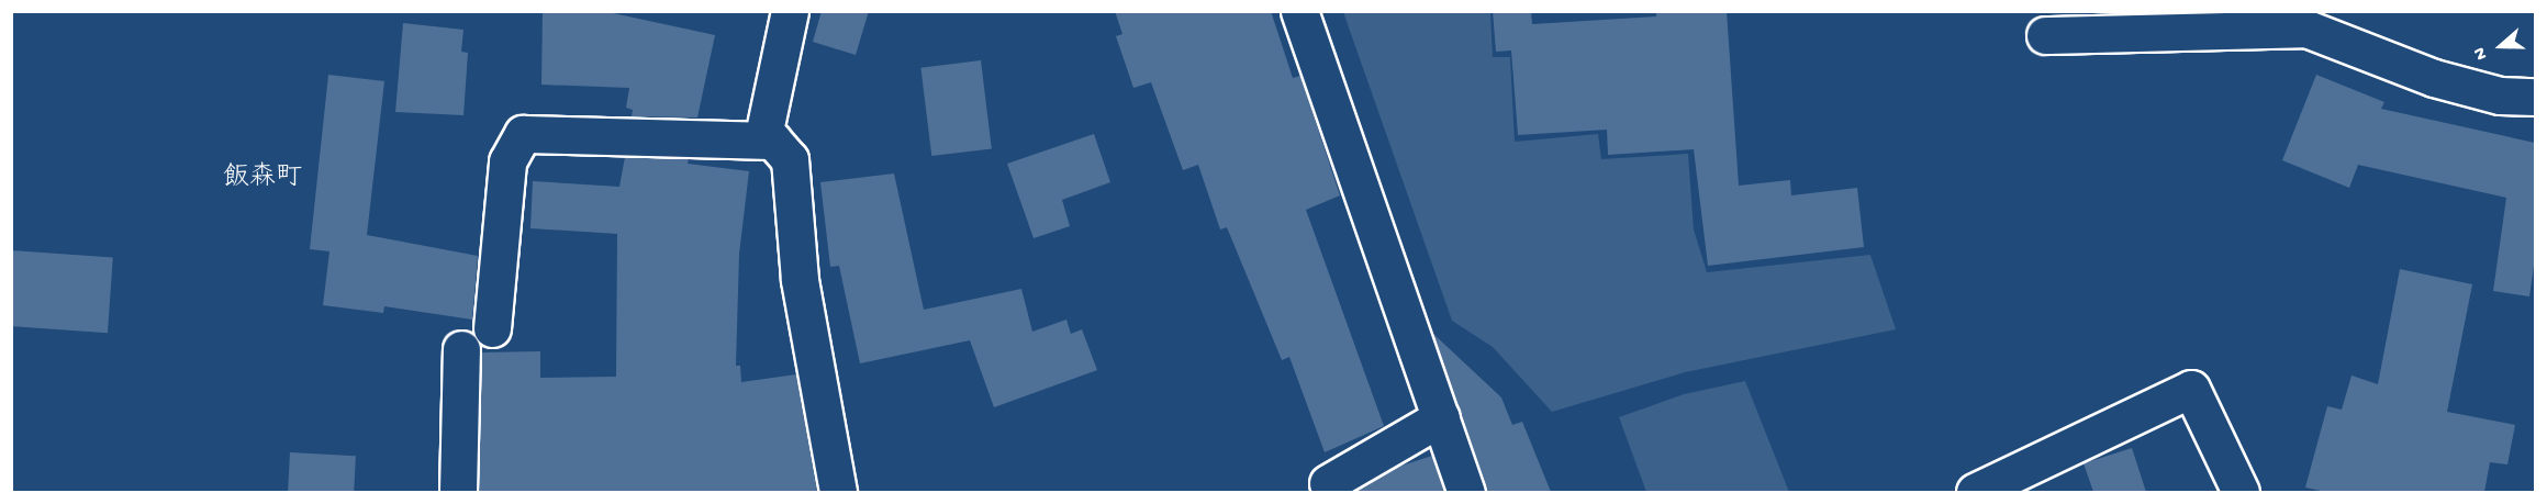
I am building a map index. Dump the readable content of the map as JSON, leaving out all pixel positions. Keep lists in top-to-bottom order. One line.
{"districts":["飯森町"],"north":"left"}
